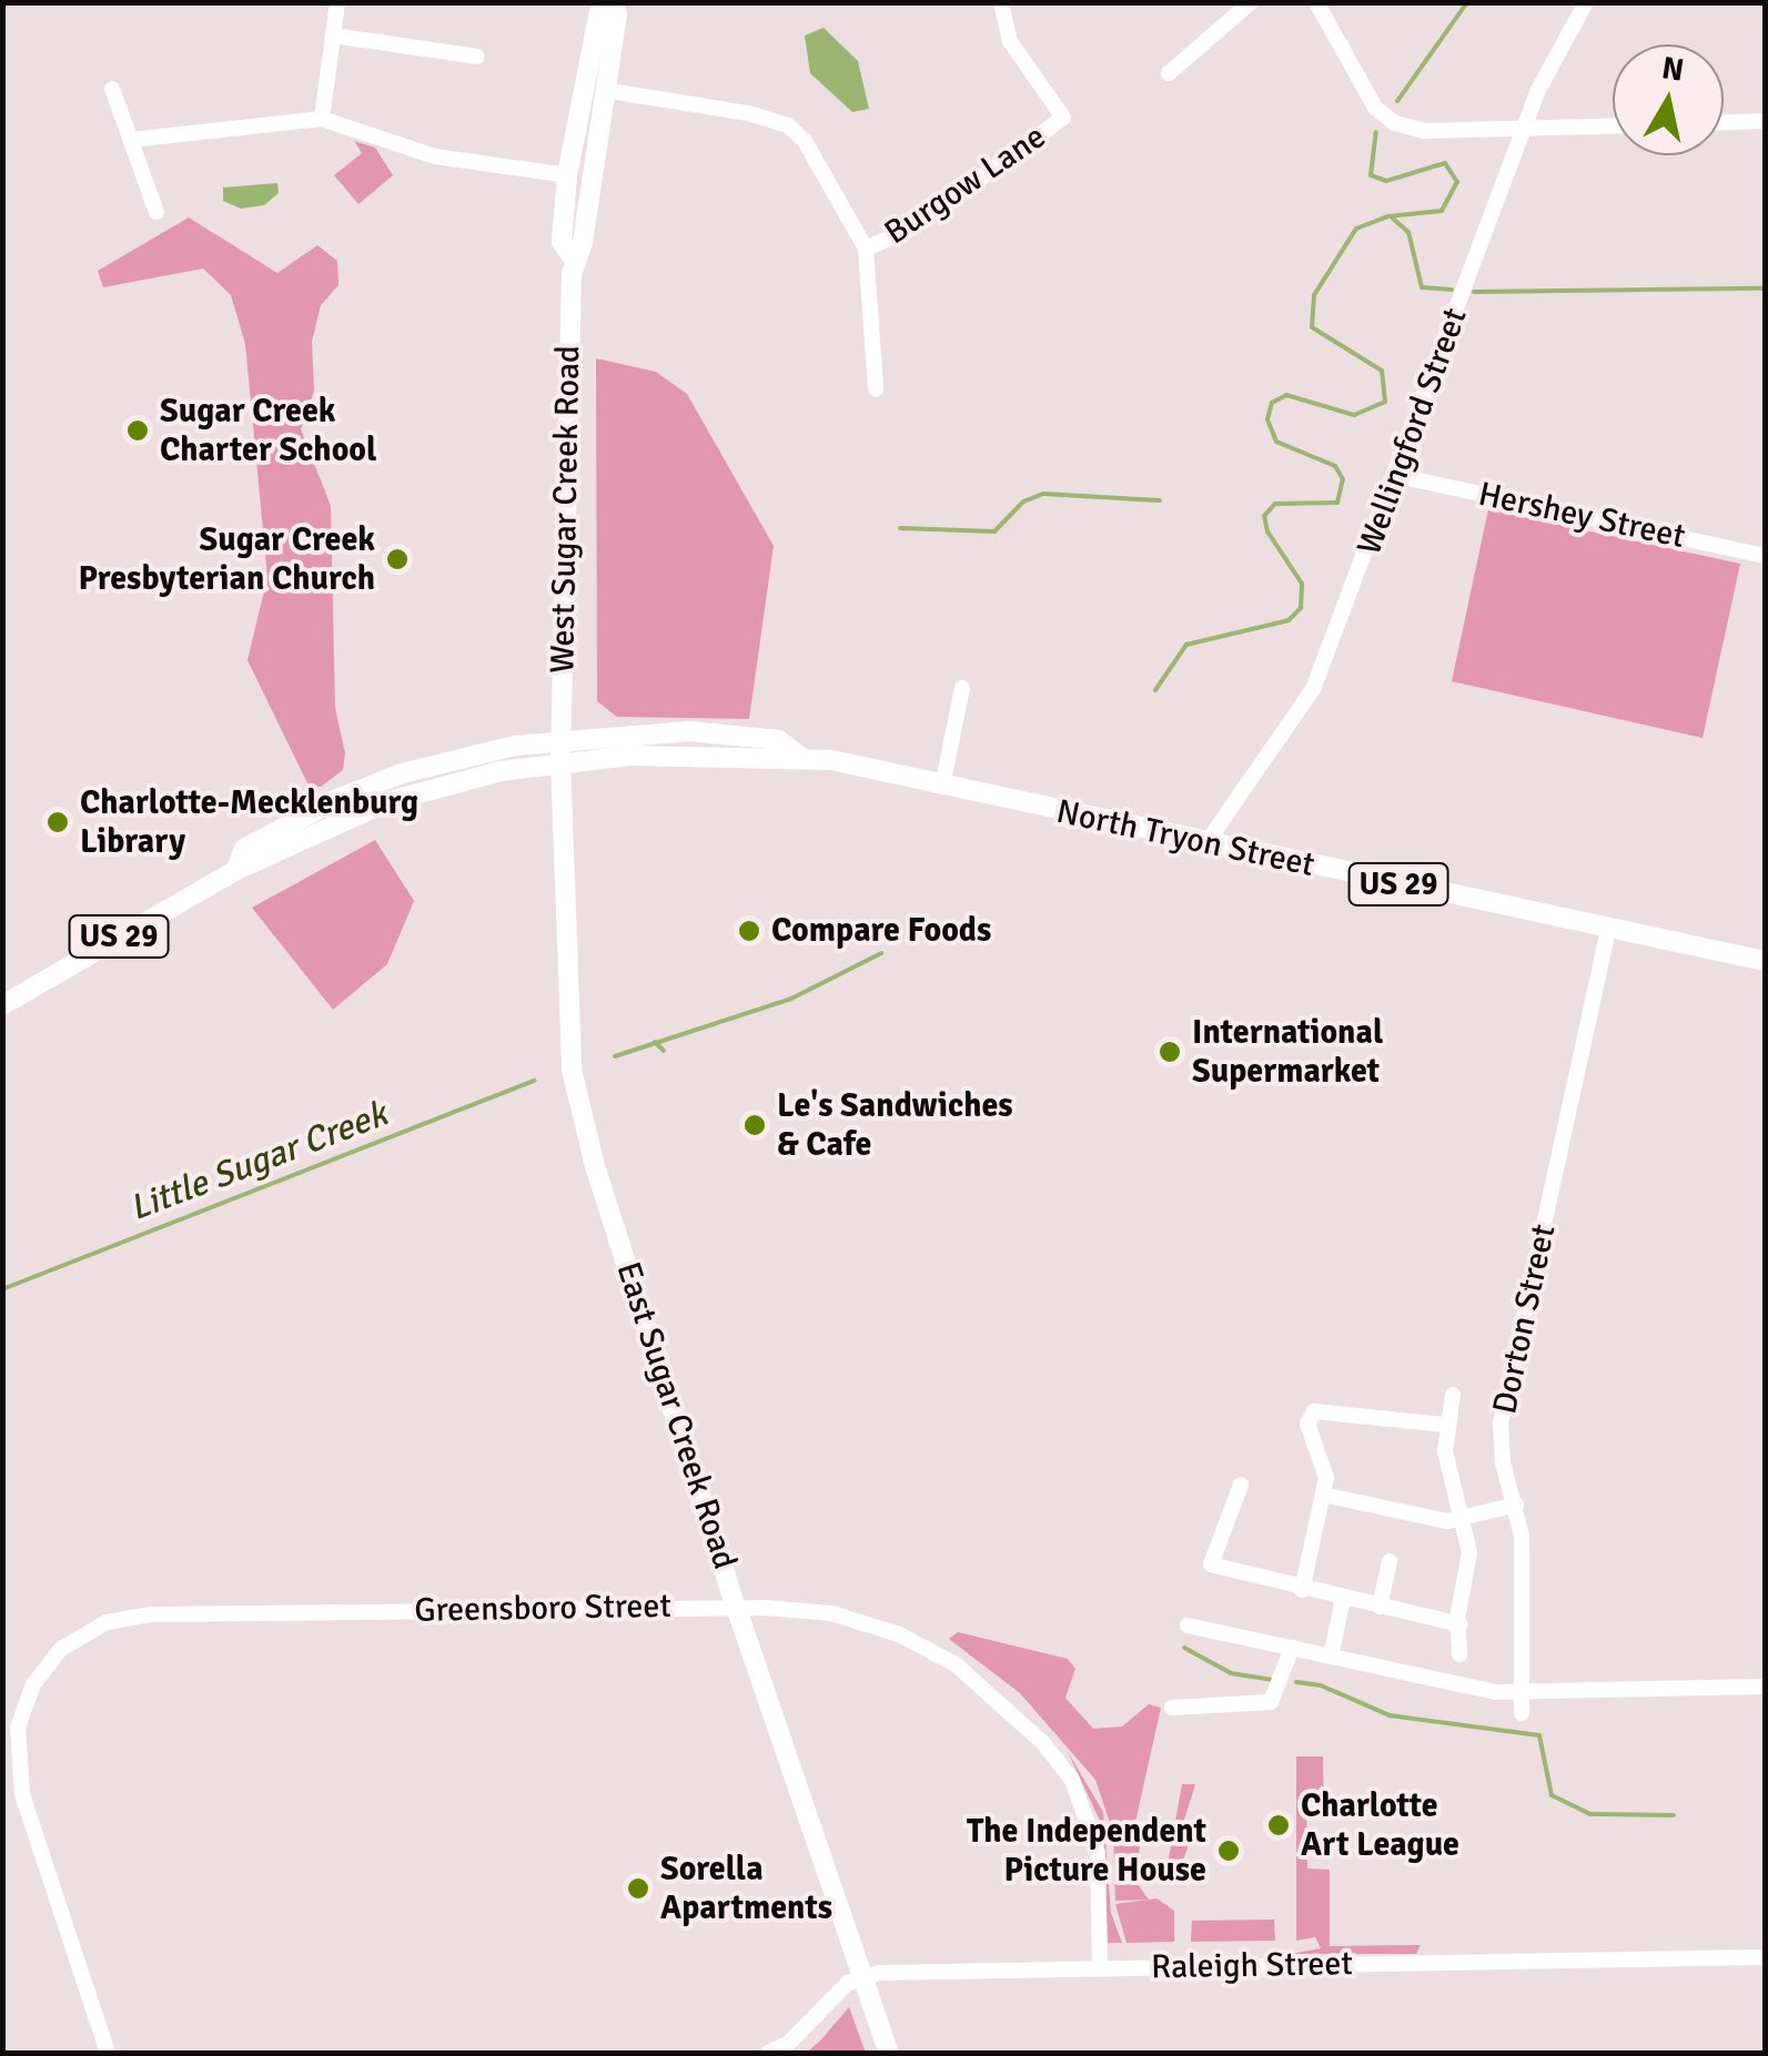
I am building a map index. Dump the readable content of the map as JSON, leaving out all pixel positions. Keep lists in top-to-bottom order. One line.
{"streets":{"main road":["West Sugar Creek Road","North Tryon Street","US 29","East Sugar Creek Road"],"street":["Burgow Lane","Wellingford Street","Hershey Street","Dorton Street","Greensboro Street","Raleigh Street"]},"crossings":[["Wellingford Street","Hershey Street"],["Wellingford Street","North Tryon Street"],["West Sugar Creek Road","North Tryon Street"],["West Sugar Creek Road","East Sugar Creek Road"],["North Tryon Street","Dorton Street"],["North Tryon Street","East Sugar Creek Road"],["East Sugar Creek Road","Greensboro Street"],["Greensboro Street","Raleigh Street"]],"water":["Little Sugar Creek"],"places":["Sugar Creek Charter School","Sugar Creek Presbyterian Church","Charlotte-Mecklenburg Library","Compare Foods","International Supermarket","Le's Sandwiches & Cafe","Charlotte Art League","The Independent Picture House","Sorella Apartments"],"north":"top"}
